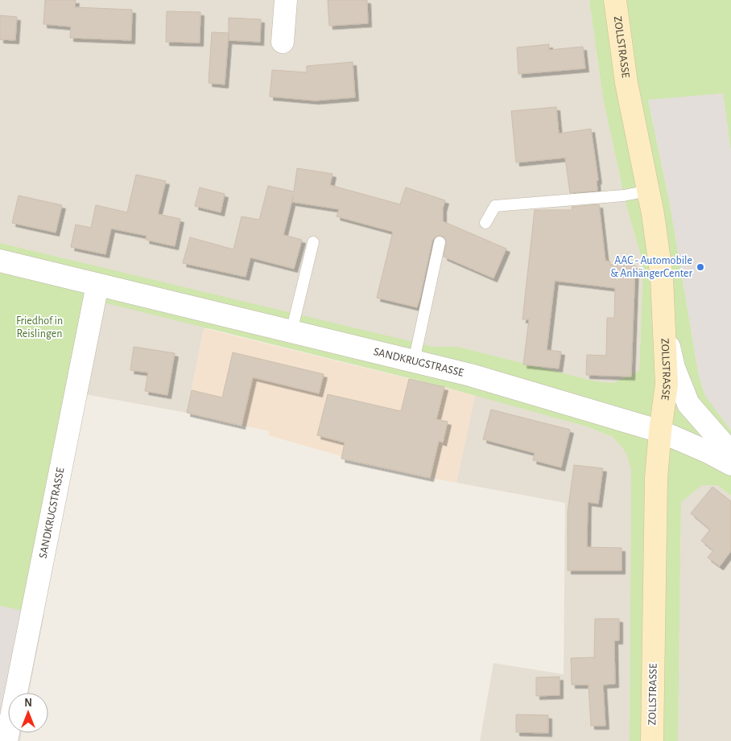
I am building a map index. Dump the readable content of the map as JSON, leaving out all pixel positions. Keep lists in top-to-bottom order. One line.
{"streets":{"main road":["ZOLLSTRASSE"],"street":["SANDKRUGSTRASSE"]},"crossings":[["ZOLLSTRASSE","SANDKRUGSTRASSE"]],"parks":["Friedhof in Reislingen"],"places":["AAC - Automobile & AnhängerCenter"],"north":"top"}
